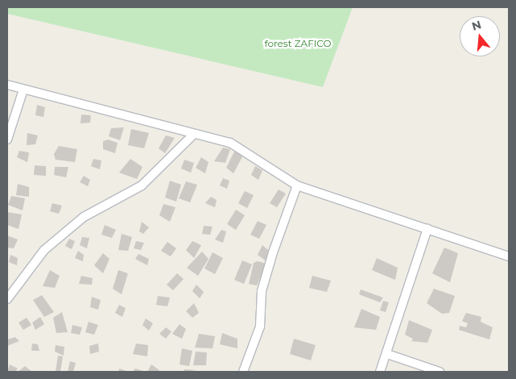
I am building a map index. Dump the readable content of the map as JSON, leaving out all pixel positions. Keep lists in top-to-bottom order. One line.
{"parks":["forest ZAFICO"],"north":"top"}
